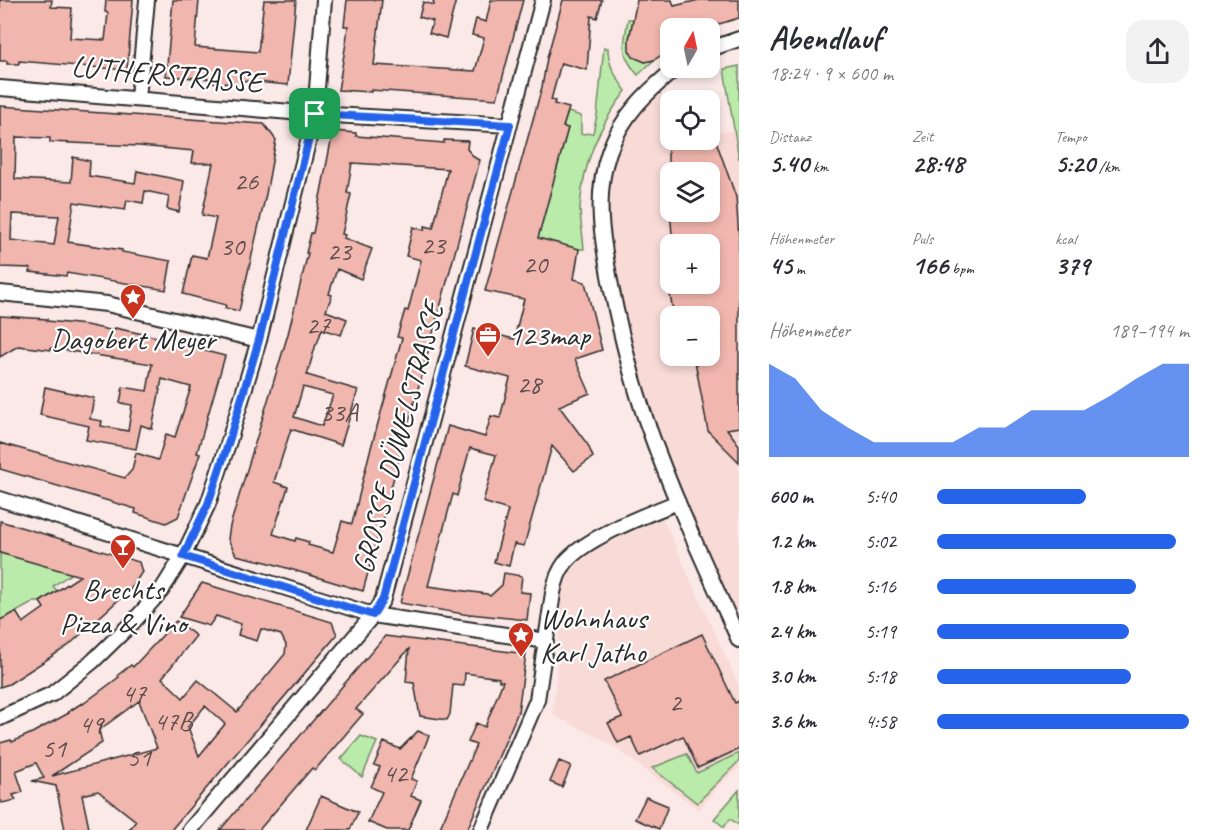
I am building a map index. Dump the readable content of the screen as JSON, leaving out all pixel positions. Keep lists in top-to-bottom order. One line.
{"streets":{"street":["LUTHERSTRASSE","GROSSE DÜWELSTRASSE"]},"crossings":[["LUTHERSTRASSE","GROSSE DÜWELSTRASSE"]],"places":{"place":["Dagobert Meyer","Wohnhaus Karl Jatho"],"office":["123map"],"bar":["Brechts Pizza & Vino"]},"house_numbers":["26","23","30","23","20","27","28","33A","47","2","47B","49","51","51","42"],"north":"top","page":{"heading":["Abendlauf","18:24 · 9 × 600 m"],"map_buttons":["+","−"],"stats":[["Distanz","5.40 km"],["Zeit","28:48"],["Tempo","5:20 /km"],["Höhenmeter","45 m"],["Puls","166 bpm"],["kcal","379"]],"chart":["Höhenmeter","189–194 m"],"list":[{"name":"600 m","note":"5:40"},{"name":"1.2 km","note":"5:02"},{"name":"1.8 km","note":"5:16"},{"name":"2.4 km","note":"5:19"},{"name":"3.0 km","note":"5:18"},{"name":"3.6 km","note":"4:58"}]}}
